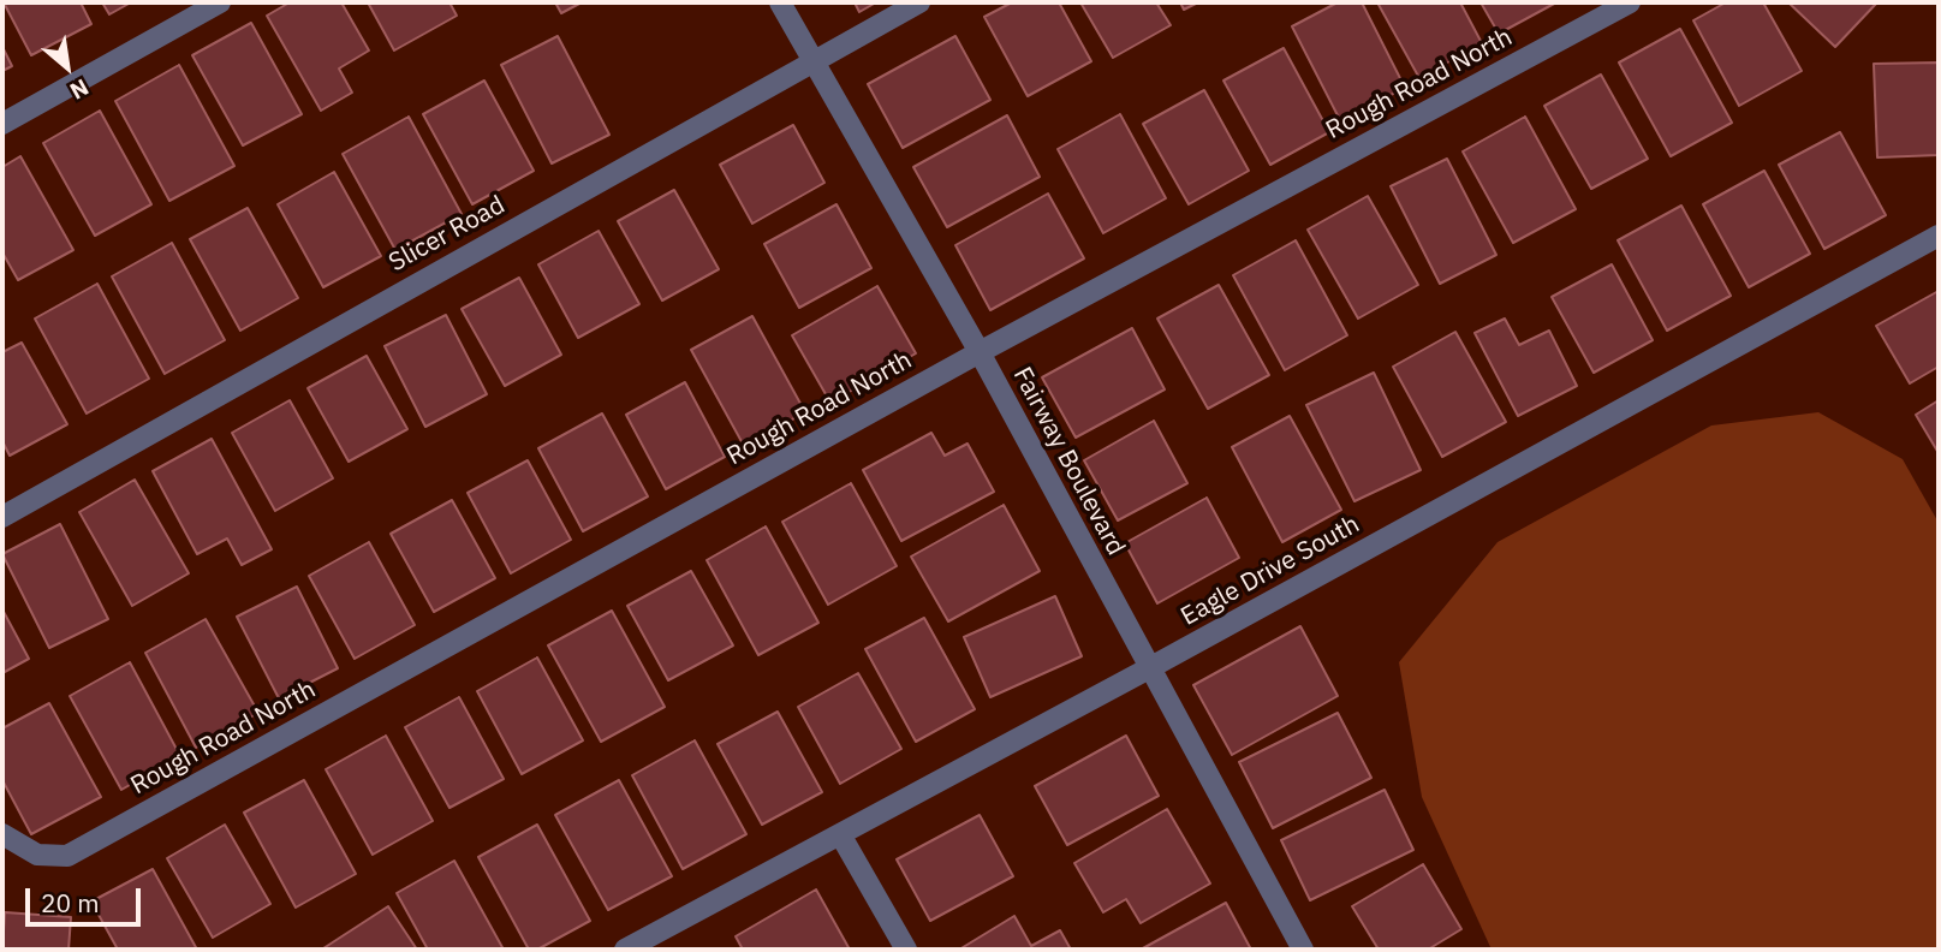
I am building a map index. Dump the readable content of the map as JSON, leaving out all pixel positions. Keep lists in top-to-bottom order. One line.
{"streets":{"street":["Rough Road North","Slicer Road","Fairway Boulevard","Eagle Drive South"]},"crossings":[["Rough Road North","Fairway Boulevard"],["Slicer Road","Fairway Boulevard"],["Fairway Boulevard","Eagle Drive South"]],"scale_bar":"20 m","north":"bottom right"}
